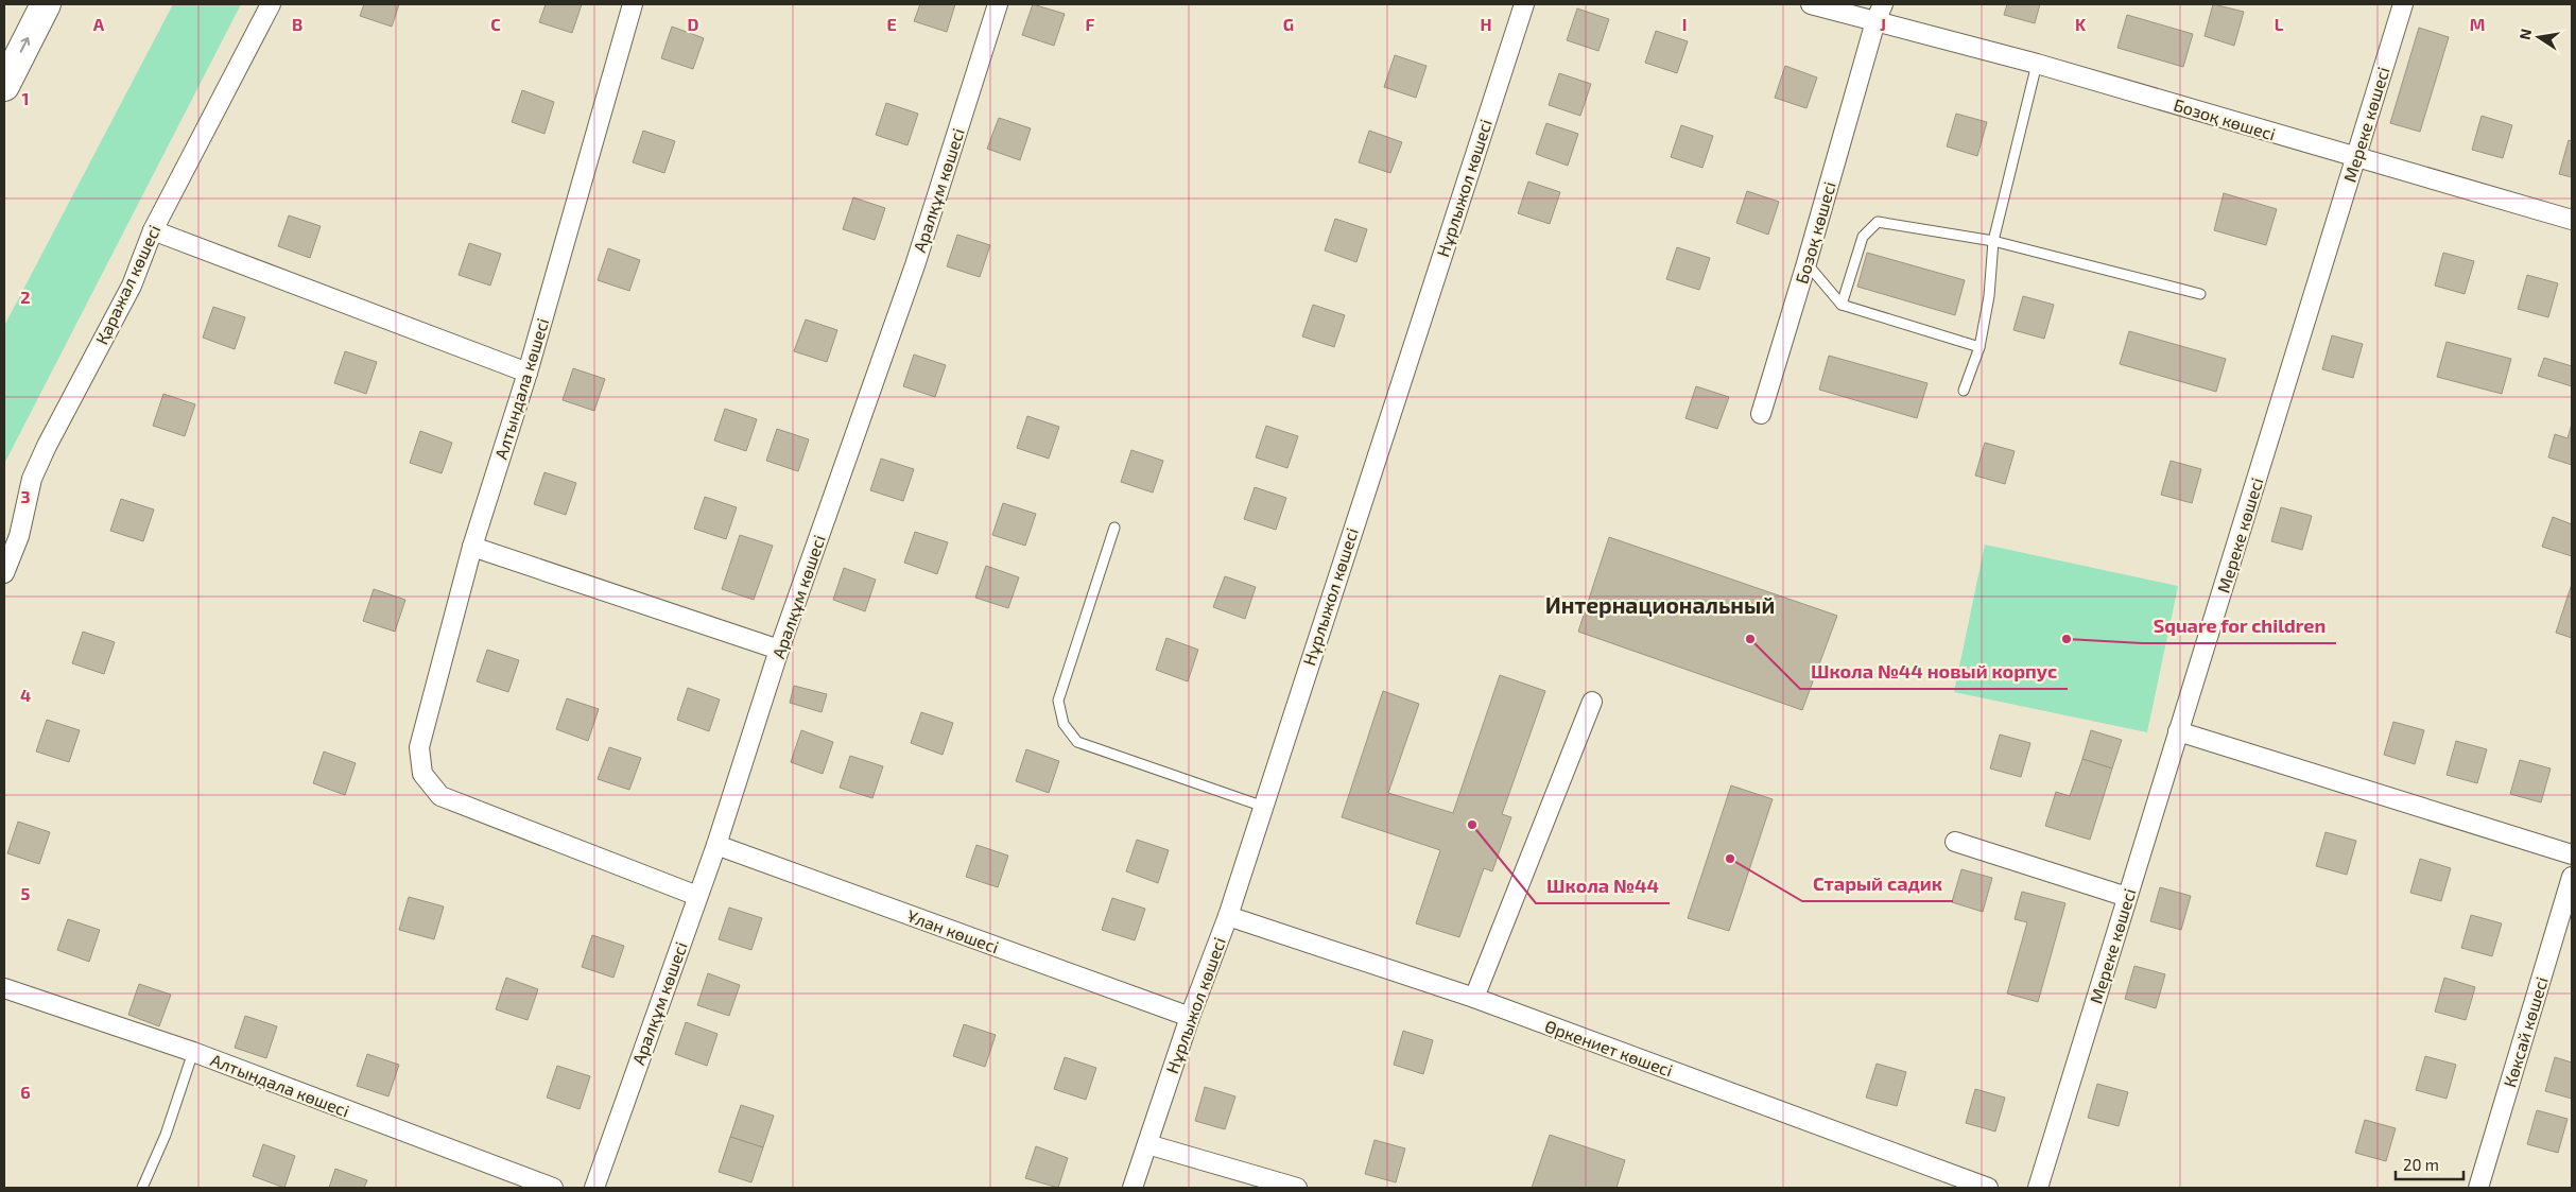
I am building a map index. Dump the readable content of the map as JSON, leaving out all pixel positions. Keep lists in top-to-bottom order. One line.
{"streets":{"street":["Бозоқ көшесі","Мереке көшесі","Нұрлыжол көшесі","Аралқұм көшесі","Қаражал көшесі","Алтындала көшесі","Ұлан көшесі","Көксай көшесі","Өркениет көшесі"]},"crossings":[["Бозоқ көшесі","Мереке көшесі"],["Нұрлыжол көшесі","Ұлан көшесі"],["Нұрлыжол көшесі","Өркениет көшесі"],["Аралқұм көшесі","Алтындала көшесі"],["Аралқұм көшесі","Ұлан көшесі"]],"districts":["Интернациональный"],"places":["Школа №44 новый корпус","Square for children","Школа №44","Старый садик"],"scale_bar":"20 m","north":"left","grid":{"columns":["A","B","C","D","E","F","G","H","I","J","K","L","M"],"rows":["1","2","3","4","5","6"]}}
